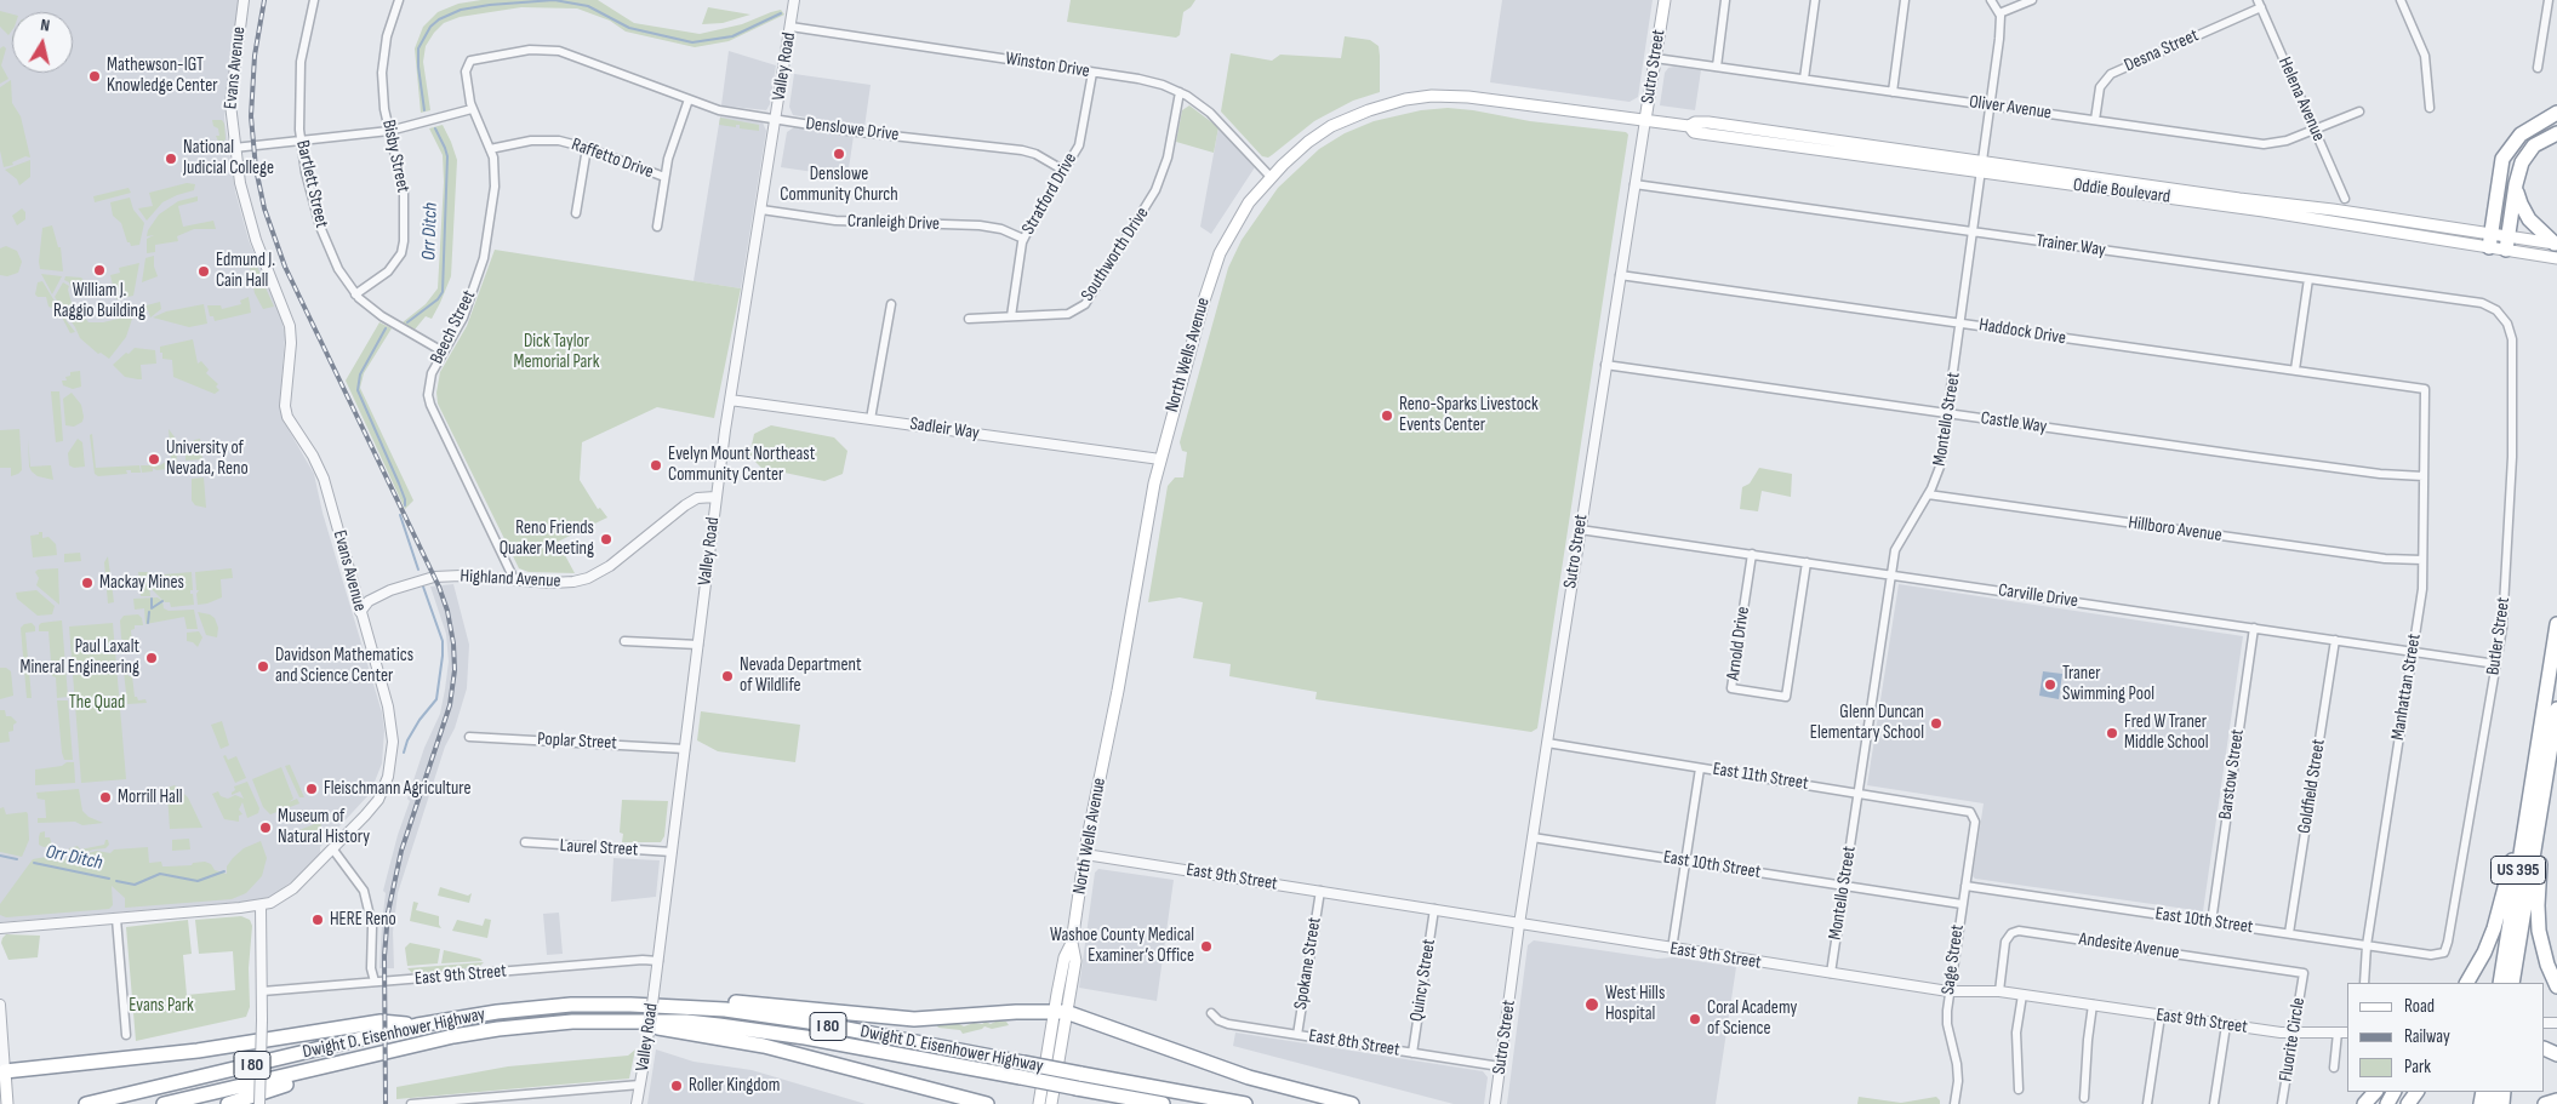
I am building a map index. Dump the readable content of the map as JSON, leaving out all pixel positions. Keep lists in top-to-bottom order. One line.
{"streets":{"highway":["US 395","I 80","Dwight D. Eisenhower Highway"],"main road":["Sutro Street","Oddie Boulevard","North Wells Avenue"],"street":["Desna Street","Winston Drive","Valley Road","Evans Avenue","Helena Avenue","Oliver Avenue","Denslowe Drive","Bisby Street","Raffetto Drive","Bartlett Street","Stratford Drive","Cranleigh Drive","Trainer Way","Southworth Drive","Beech Street","Haddock Drive","Montello Street","Castle Way","Sadleir Way","Hillboro Avenue","Highland Avenue","Carville Drive","Butler Street","Arnold Drive","Manhattan Street","Poplar Street","Barstow Street","East 11th Street","Goldfield Street","Laurel Street","East 10th Street","East 9th Street","Andesite Avenue","Sage Street","Spokane Street","Quincy Street","Fluorite Circle","East 8th Street"]},"crossings":[["Desna Street","Helena Avenue"],["Desna Street","Oliver Avenue"],["Winston Drive","Valley Road"],["Winston Drive","Stratford Drive"],["Winston Drive","Southworth Drive"],["Winston Drive","North Wells Avenue"],["Valley Road","Denslowe Drive"],["Valley Road","Cranleigh Drive"],["Valley Road","Sadleir Way"],["Valley Road","Highland Avenue"],["Valley Road","Poplar Street"],["Valley Road","Laurel Street"],["Valley Road","East 9th Street"],["Sutro Street","Oliver Avenue"],["Sutro Street","Oddie Boulevard"],["Sutro Street","Trainer Way"],["Sutro Street","Haddock Drive"],["Sutro Street","North Wells Avenue"],["Sutro Street","Castle Way"],["Sutro Street","Carville Drive"],["Sutro Street","East 11th Street"],["Sutro Street","East 10th Street"],["Sutro Street","East 9th Street"],["Sutro Street","East 8th Street"],["Evans Avenue","Highland Avenue"],["Helena Avenue","Oliver Avenue"],["Oliver Avenue","Montello Street"],["Denslowe Drive","Stratford Drive"],["Denslowe Drive","Beech Street"],["Bisby Street","Bartlett Street"],["Raffetto Drive","Beech Street"],["Bartlett Street","Beech Street"],["Oddie Boulevard","North Wells Avenue"],["Oddie Boulevard","Montello Street"],["Stratford Drive","Cranleigh Drive"],["Stratford Drive","Southworth Drive"],["Trainer Way","Montello Street"],["Trainer Way","Butler Street"],["Beech Street","Highland Avenue"],["Haddock Drive","Montello Street"],["Haddock Drive","Manhattan Street"],["North Wells Avenue","Sadleir Way"],["North Wells Avenue","East 9th Street"],["Montello Street","Castle Way"],["Montello Street","Hillboro Avenue"],["Montello Street","Carville Drive"],["Montello Street","East 11th Street"],["Montello Street","East 10th Street"],["Montello Street","East 9th Street"],["Castle Way","Manhattan Street"],["Hillboro Avenue","Manhattan Street"],["Carville Drive","Butler Street"],["Carville Drive","Arnold Drive"],["Carville Drive","Manhattan Street"],["Carville Drive","Barstow Street"],["Carville Drive","Goldfield Street"],["Butler Street","East 10th Street"],["Manhattan Street","East 10th Street"],["Barstow Street","East 10th Street"],["East 11th Street","Sage Street"],["Goldfield Street","East 10th Street"],["East 10th Street","Sage Street"],["East 9th Street","Andesite Avenue"],["East 9th Street","Sage Street"],["East 9th Street","Spokane Street"],["East 9th Street","Quincy Street"],["East 9th Street","Fluorite Circle"],["Andesite Avenue","Fluorite Circle"],["Spokane Street","East 8th Street"],["Quincy Street","East 8th Street"]],"water":["Orr Ditch"],"parks":["Dick Taylor Memorial Park","The Quad","Evans Park"],"places":["Mathewson-IGT Knowledge Center","Denslowe Community Church","National Judicial College","William J. Raggio Building","Edmund J. Cain Hall","Reno-Sparks Livestock Events Center","University of Nevada, Reno","Evelyn Mount Northeast Community Center","Reno Friends Quaker Meeting","Mackay Mines","Paul Laxalt Mineral Engineering","Davidson Mathematics and Science Center","Nevada Department of Wildlife","Traner Swimming Pool","Glenn Duncan Elementary School","Fred W Traner Middle School","Fleischmann Agriculture","Morrill Hall","Museum of Natural History","HERE Reno","Washoe County Medical Examiner’s Office","West Hills Hospital","Coral Academy of Science","Roller Kingdom"],"legend":["Road","Railway","Park"],"north":"top"}
